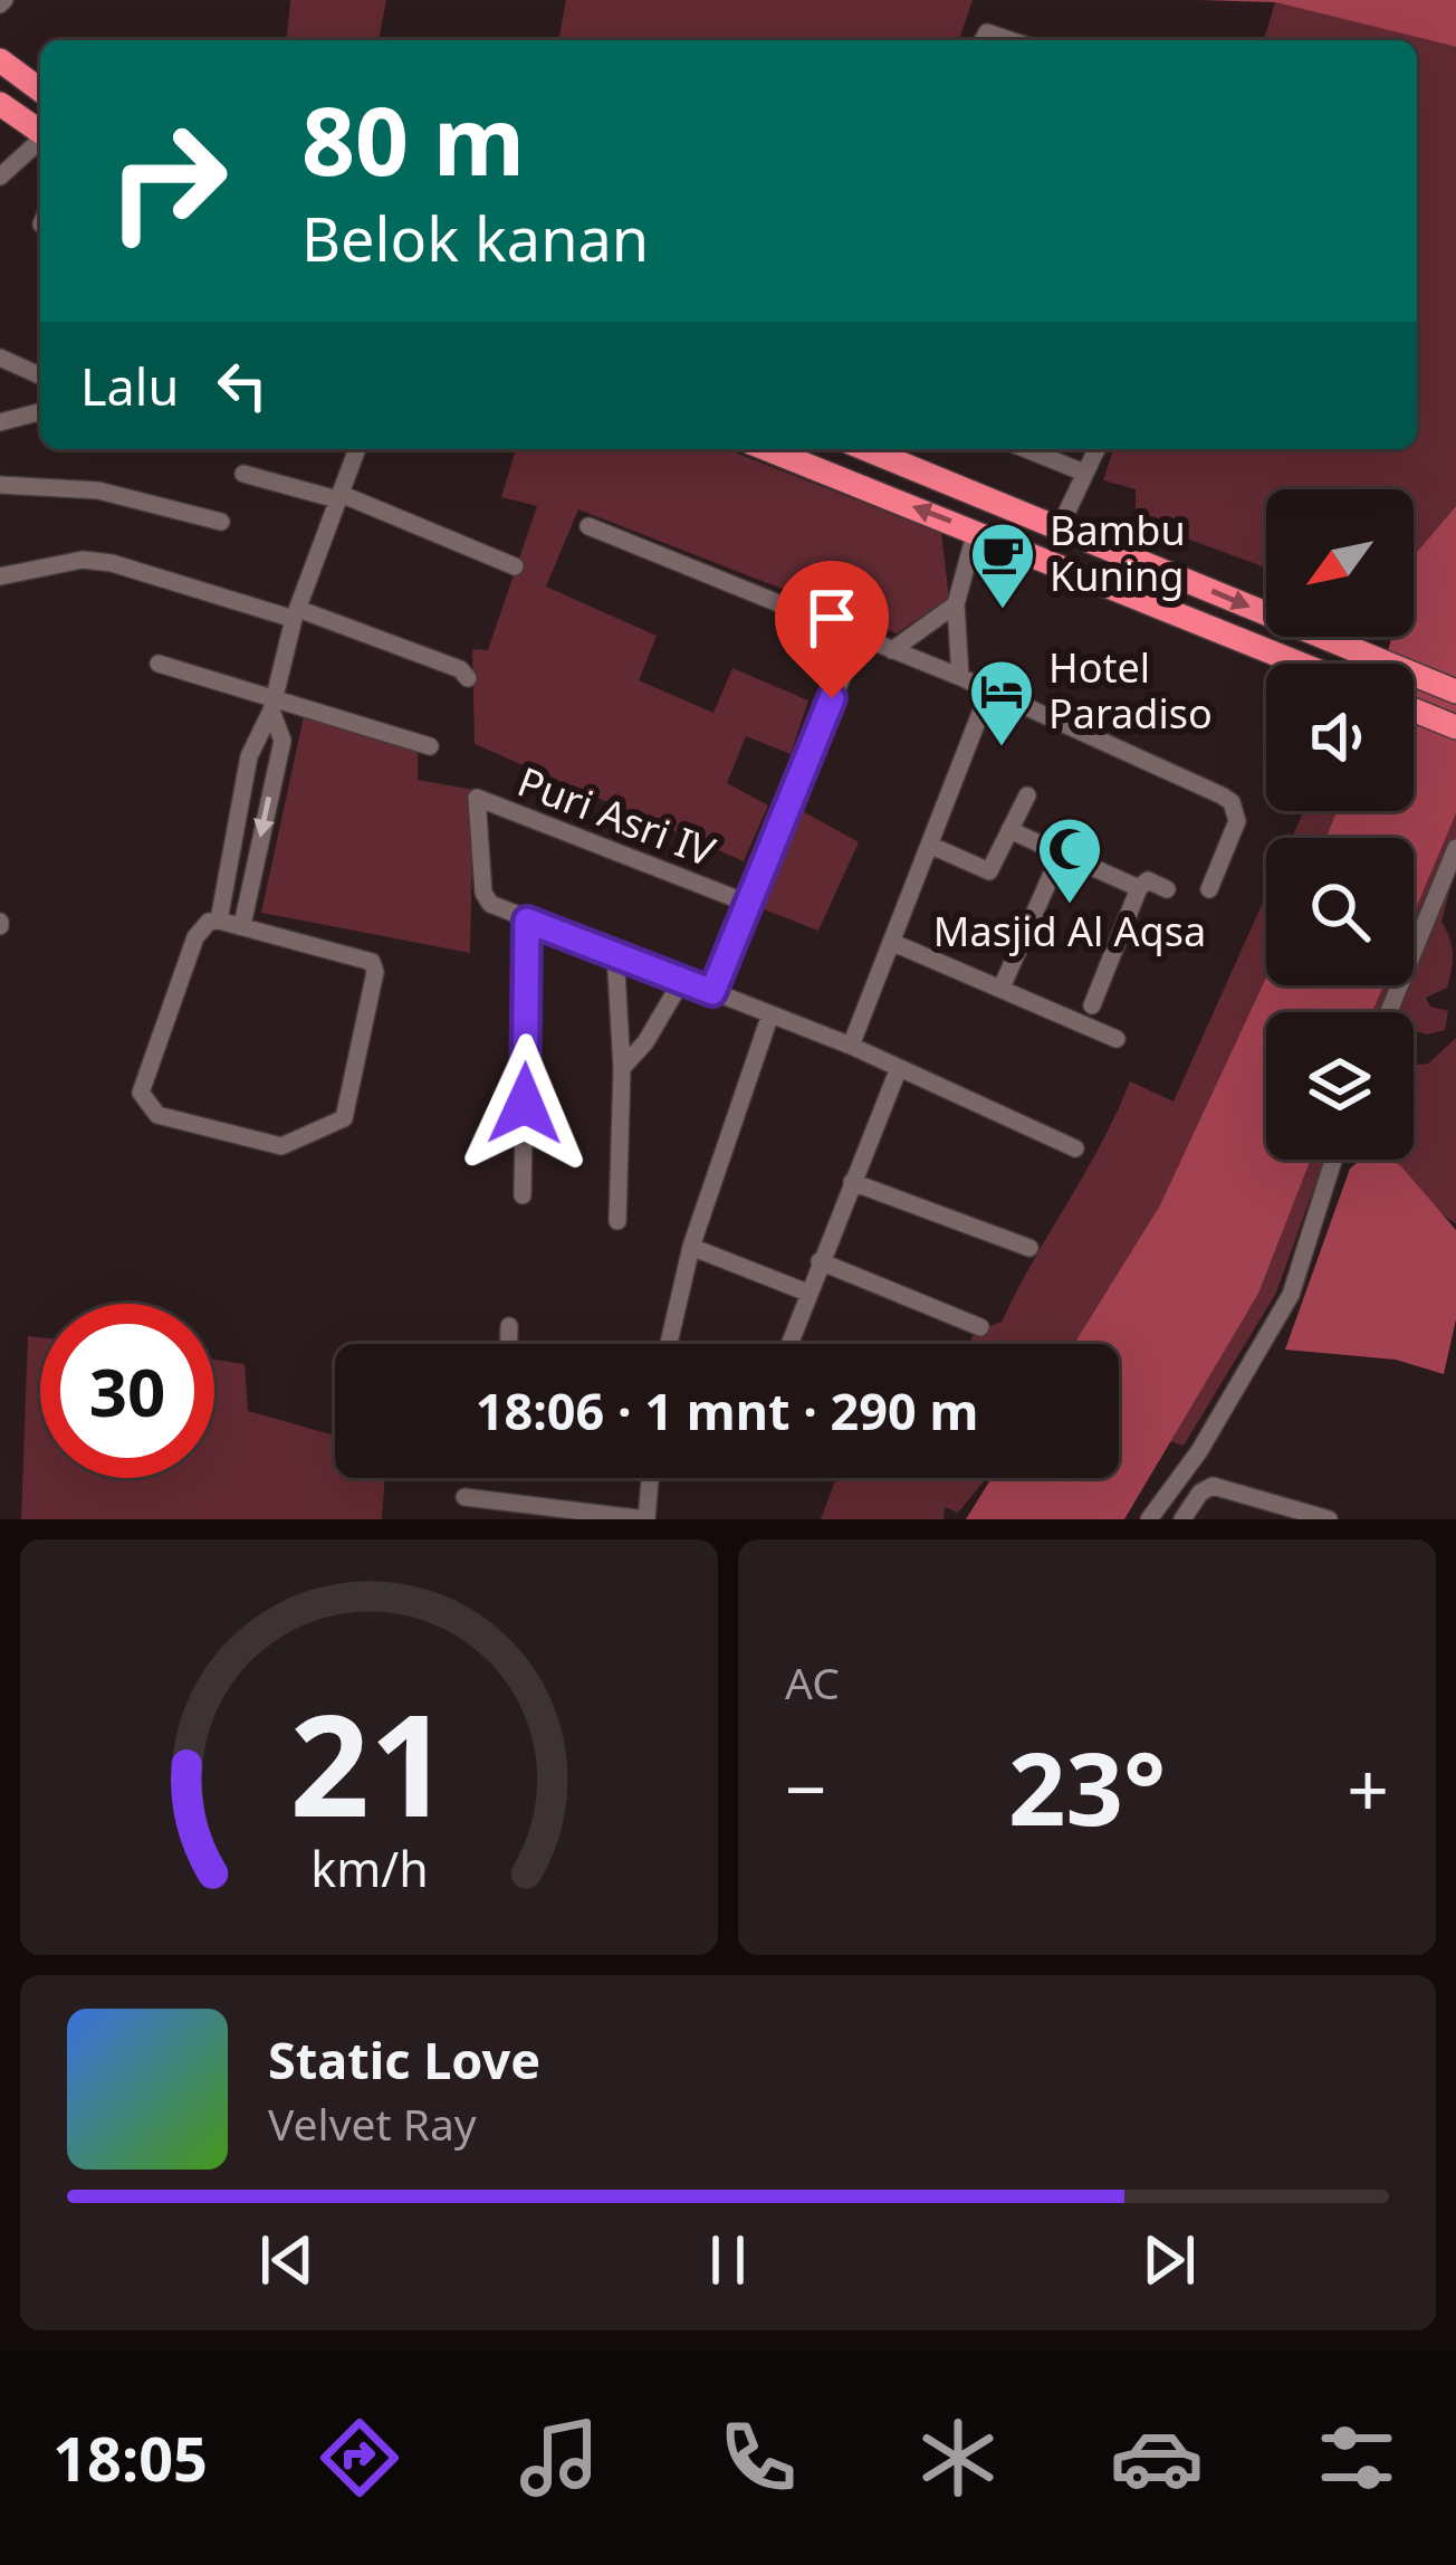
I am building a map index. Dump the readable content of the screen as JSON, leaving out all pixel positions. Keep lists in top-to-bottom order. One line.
{"streets":{"street":["Puri Asri IV"]},"places":{"cafe":["Bambu Kuning"],"hotel":["Hotel Paradiso"],"mosque":["Masjid Al Aqsa"]},"north":"bottom left","page":{"turn":["80 m","Belok kanan"],"then":"Lalu","limit":"30","trip":"18:06 · 1 mnt · 290 m","tile":"AC","heat":["−","23°","+"],"song":["Static Love","Velvet Ray"],"tabs":"18:05","gauge":["21","km/h"]}}
